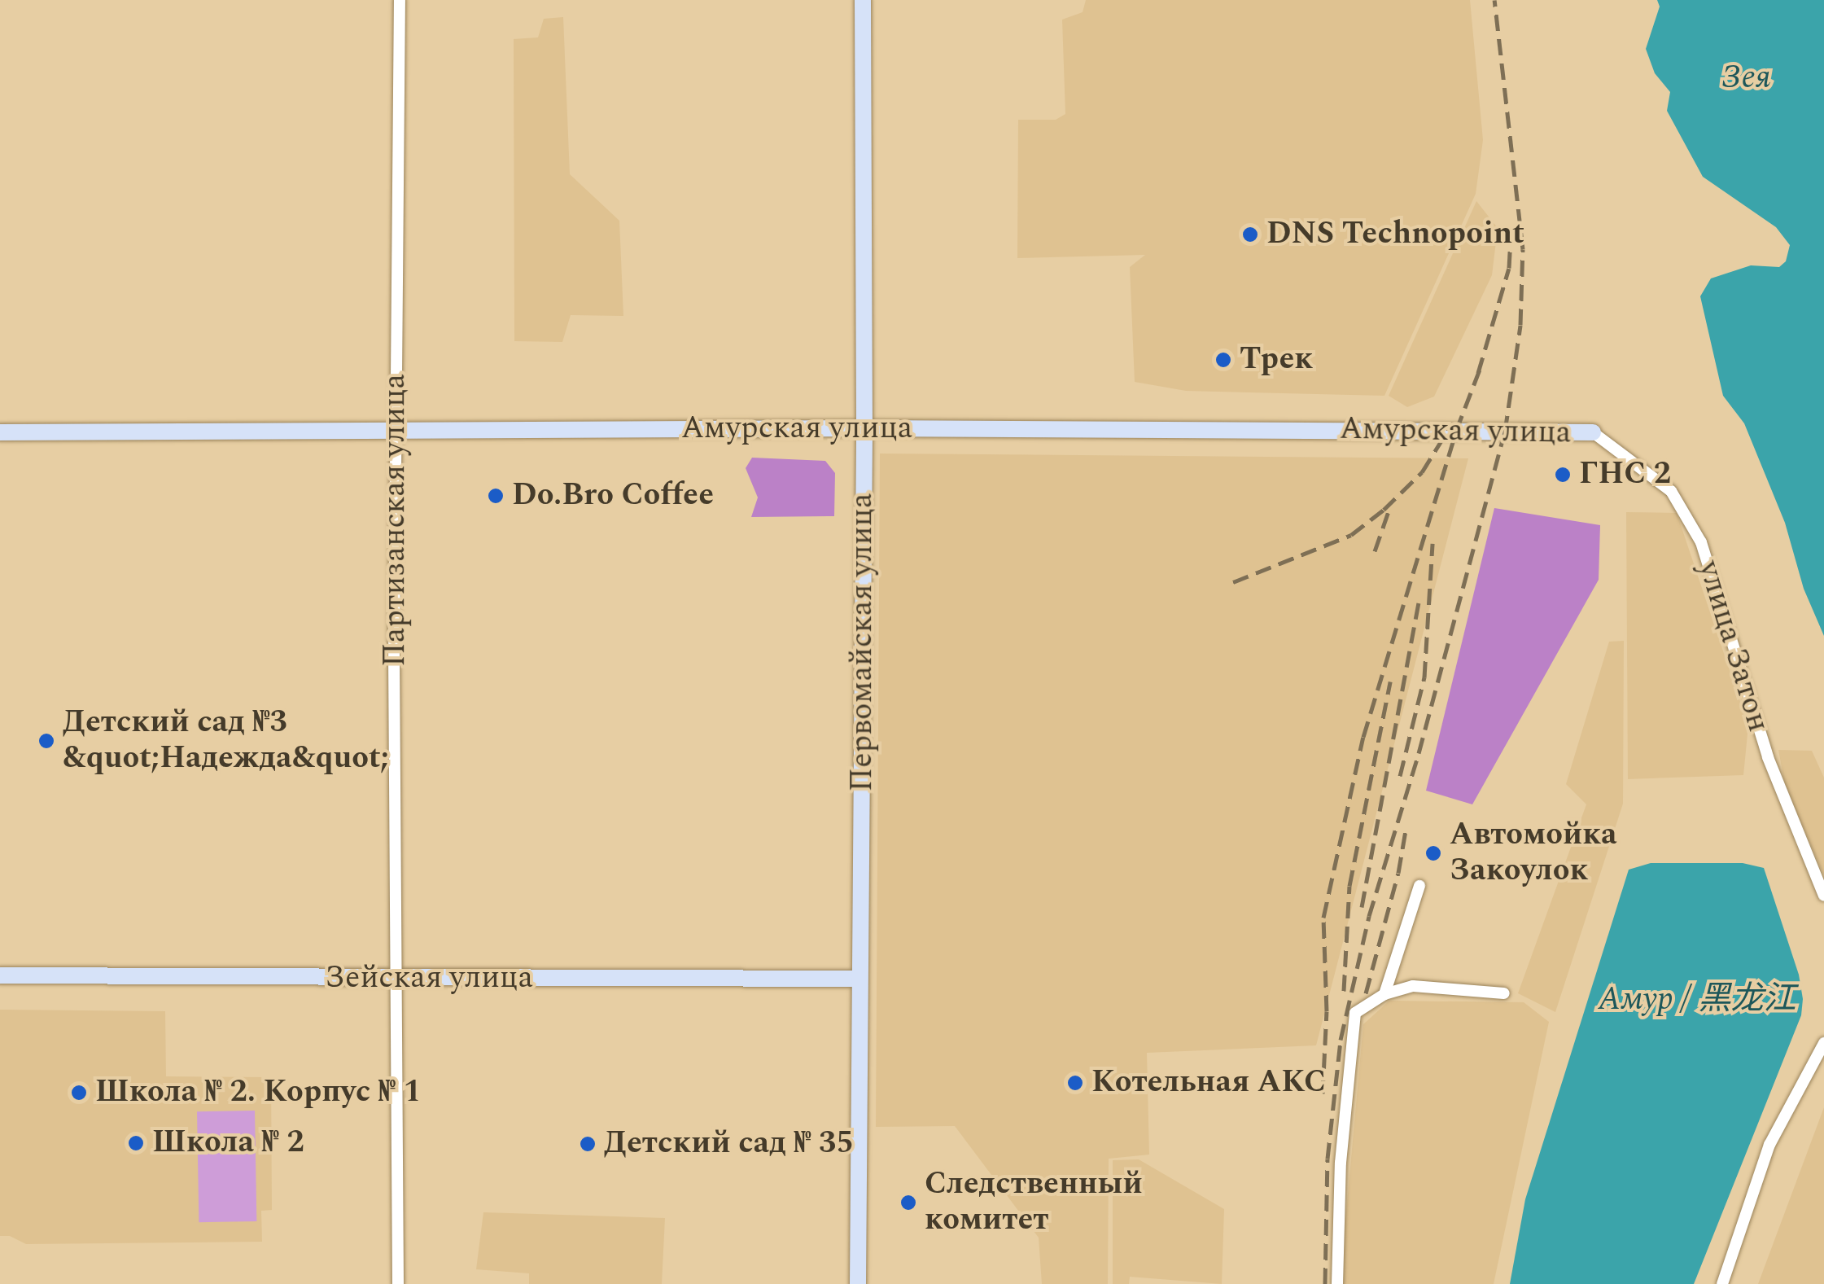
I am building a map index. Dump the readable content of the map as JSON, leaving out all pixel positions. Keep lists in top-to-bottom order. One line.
{"streets":{"street":["Амурская улица","Партизанская улица","Первомайская улица","улица Затон","Зейская улица"]},"crossings":[["Амурская улица","Партизанская улица"],["Амурская улица","Первомайская улица"],["Амурская улица","улица Затон"],["Партизанская улица","Зейская улица"],["Первомайская улица","Зейская улица"]],"water":["Зея","Амур / 黑龙江"],"places":["DNS Technopoint","Трек","ГНС 2","Do.Bro Coffee","Детский сад №3 &quot;Надежда&quot;","Автомойка Закоулок","Котельная АКС","Школа № 2. Корпус № 1","Школа № 2","Детский сад № 35","Следственный комитет"]}
